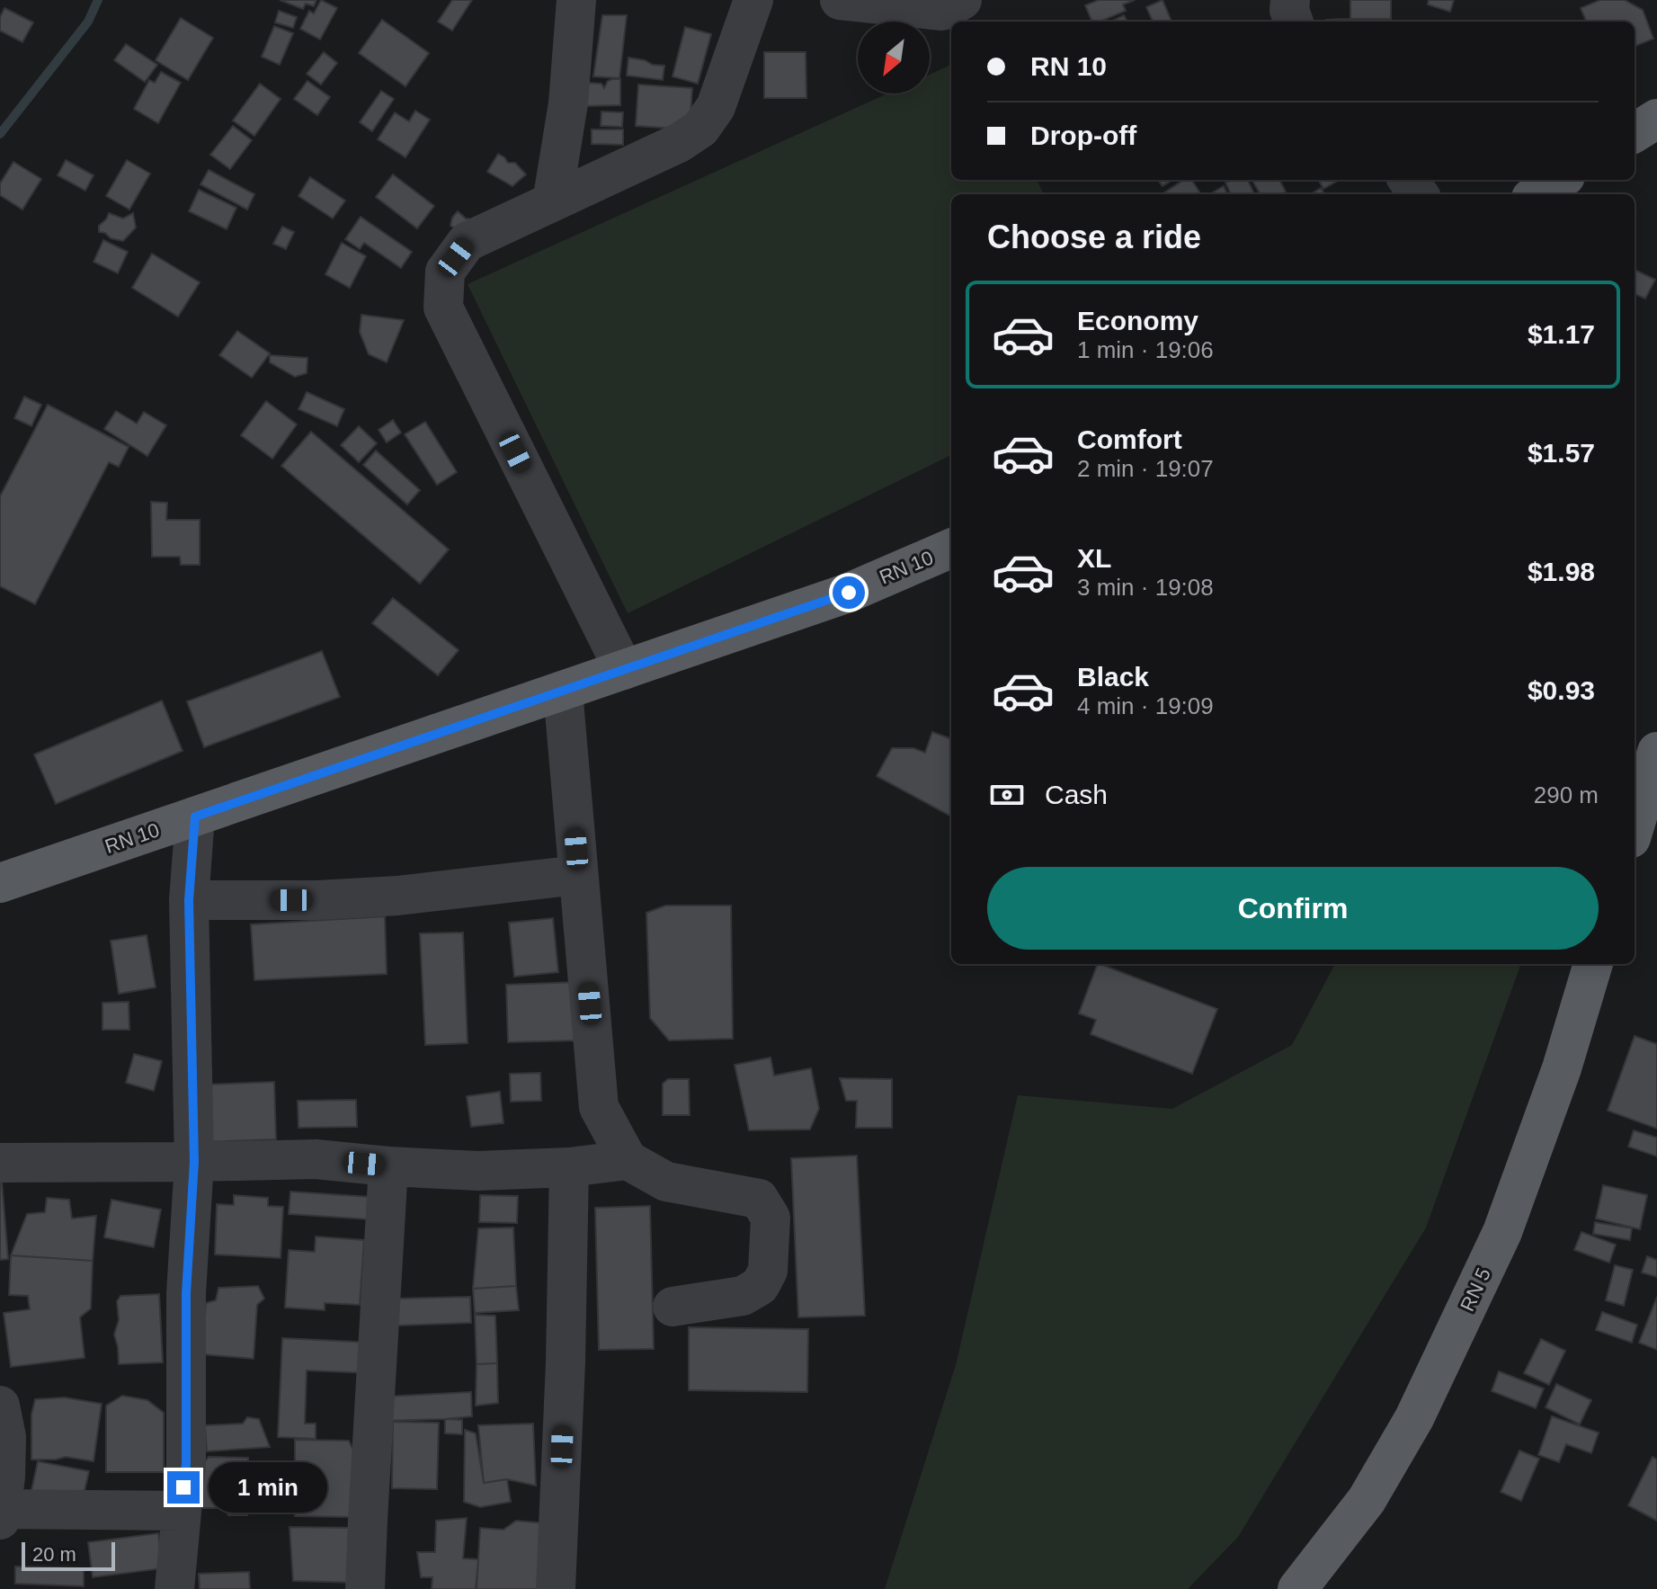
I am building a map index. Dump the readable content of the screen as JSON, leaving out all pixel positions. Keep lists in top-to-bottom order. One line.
{"streets":{"main road":["RN 10","RN 5"]},"scale_bar":"20 m","north":"bottom left","page":{"banner":["RN 10","Drop-off"],"heading":"Choose a ride","list":[{"name":"Economy","note":"1 min · 19:06","value":"$1.17"},{"name":"Comfort","note":"2 min · 19:07","value":"$1.57"},{"name":"XL","note":"3 min · 19:08","value":"$1.98"},{"name":"Black","note":"4 min · 19:09","value":"$0.93"}],"pay":["Cash","290 m"],"buttons":"Confirm","bubble":"1 min","scale":"20 m"}}
